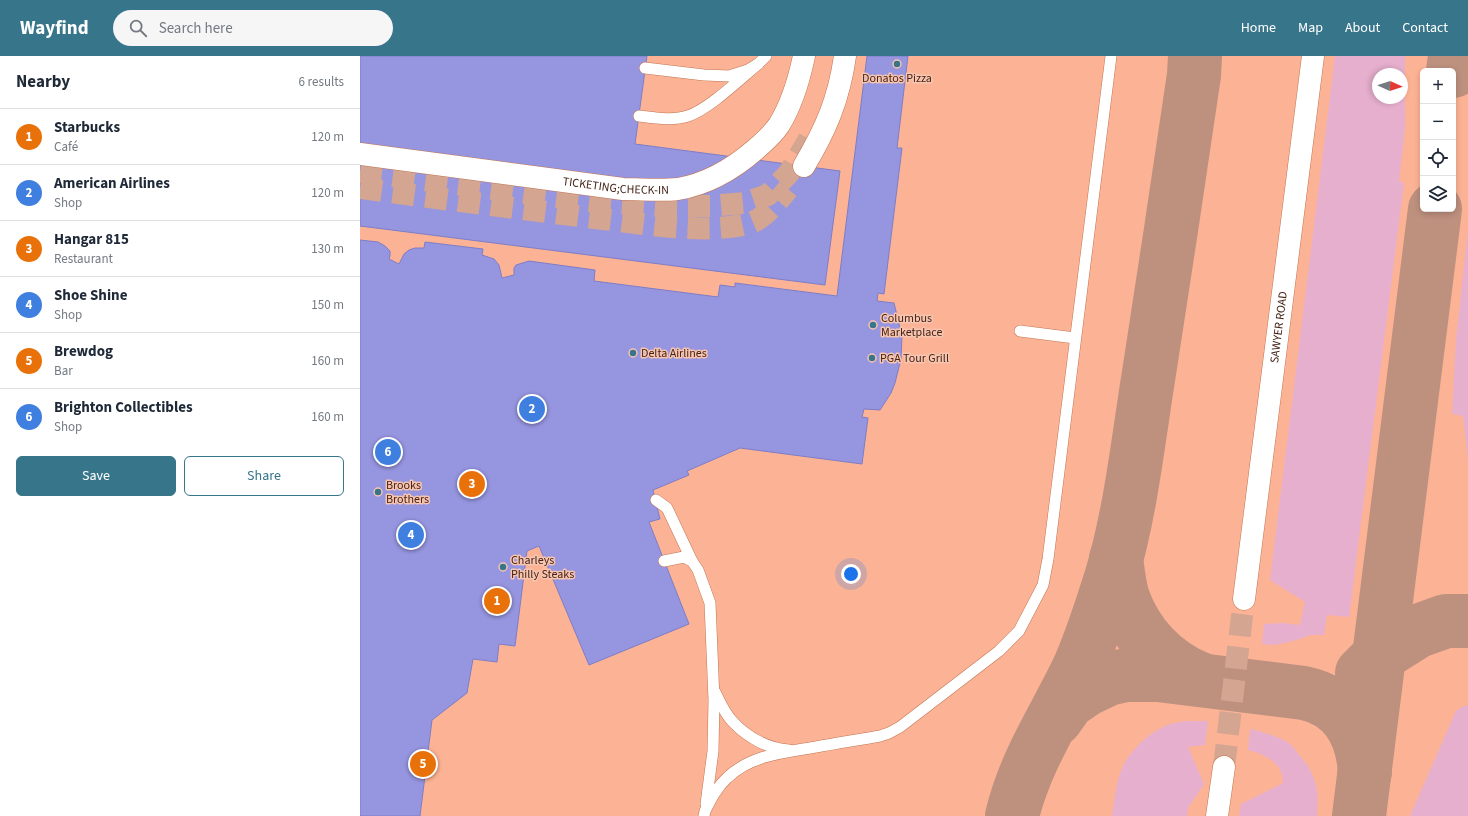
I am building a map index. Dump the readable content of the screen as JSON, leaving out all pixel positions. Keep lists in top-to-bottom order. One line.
{"streets":{"main road":["TICKETING;CHECK-IN","SAWYER ROAD"]},"places":["Donatos Pizza","Columbus Marketplace","Delta Airlines","PGA Tour Grill","Brooks Brothers","Charleys Philly Steaks"],"north":"right","page":{"header":"Wayfind","search":"Search here","nav":["Home","Map","About","Contact"],"heading":["Nearby","6 results"],"map_buttons":["+","−"],"list":[{"mark":"1","name":"Starbucks","note":"Café","value":"120 m"},{"mark":"2","name":"American Airlines","note":"Shop","value":"120 m"},{"mark":"3","name":"Hangar 815","note":"Restaurant","value":"130 m"},{"mark":"4","name":"Shoe Shine","note":"Shop","value":"150 m"},{"mark":"5","name":"Brewdog","note":"Bar","value":"160 m"},{"mark":"6","name":"Brighton Collectibles","note":"Shop","value":"160 m"}],"pins":["2","6","3","4","1","5"],"buttons":["Save","Share"]}}
